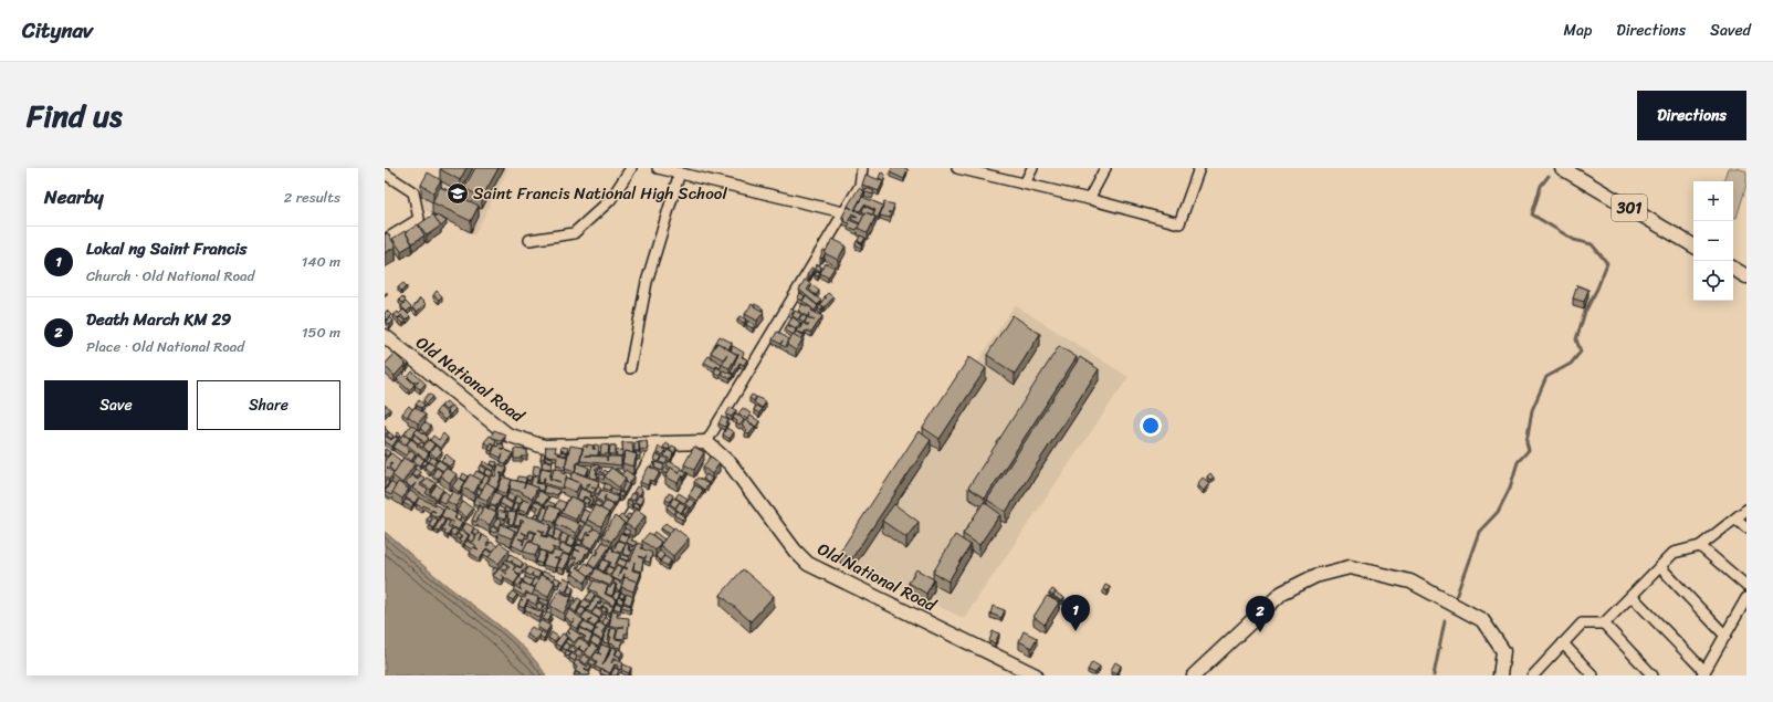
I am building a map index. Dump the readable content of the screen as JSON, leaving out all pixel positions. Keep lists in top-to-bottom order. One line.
{"streets":{"main road":["301","Old National Road"]},"places":{"school or university":["Saint Francis National High School"]},"page":{"header":"Citynav","nav":["Map","Directions","Saved"],"title":"Find us","buttons":["Directions",["Save","Share"]],"heading":["Nearby","2 results"],"map_buttons":["+","−"],"list":[{"mark":"1","name":"Lokal ng Saint Francis","note":"Church · Old National Road","value":"140 m"},{"mark":"2","name":"Death March KM 29","note":"Place · Old National Road","value":"150 m"}],"pins":["1","2"]}}
